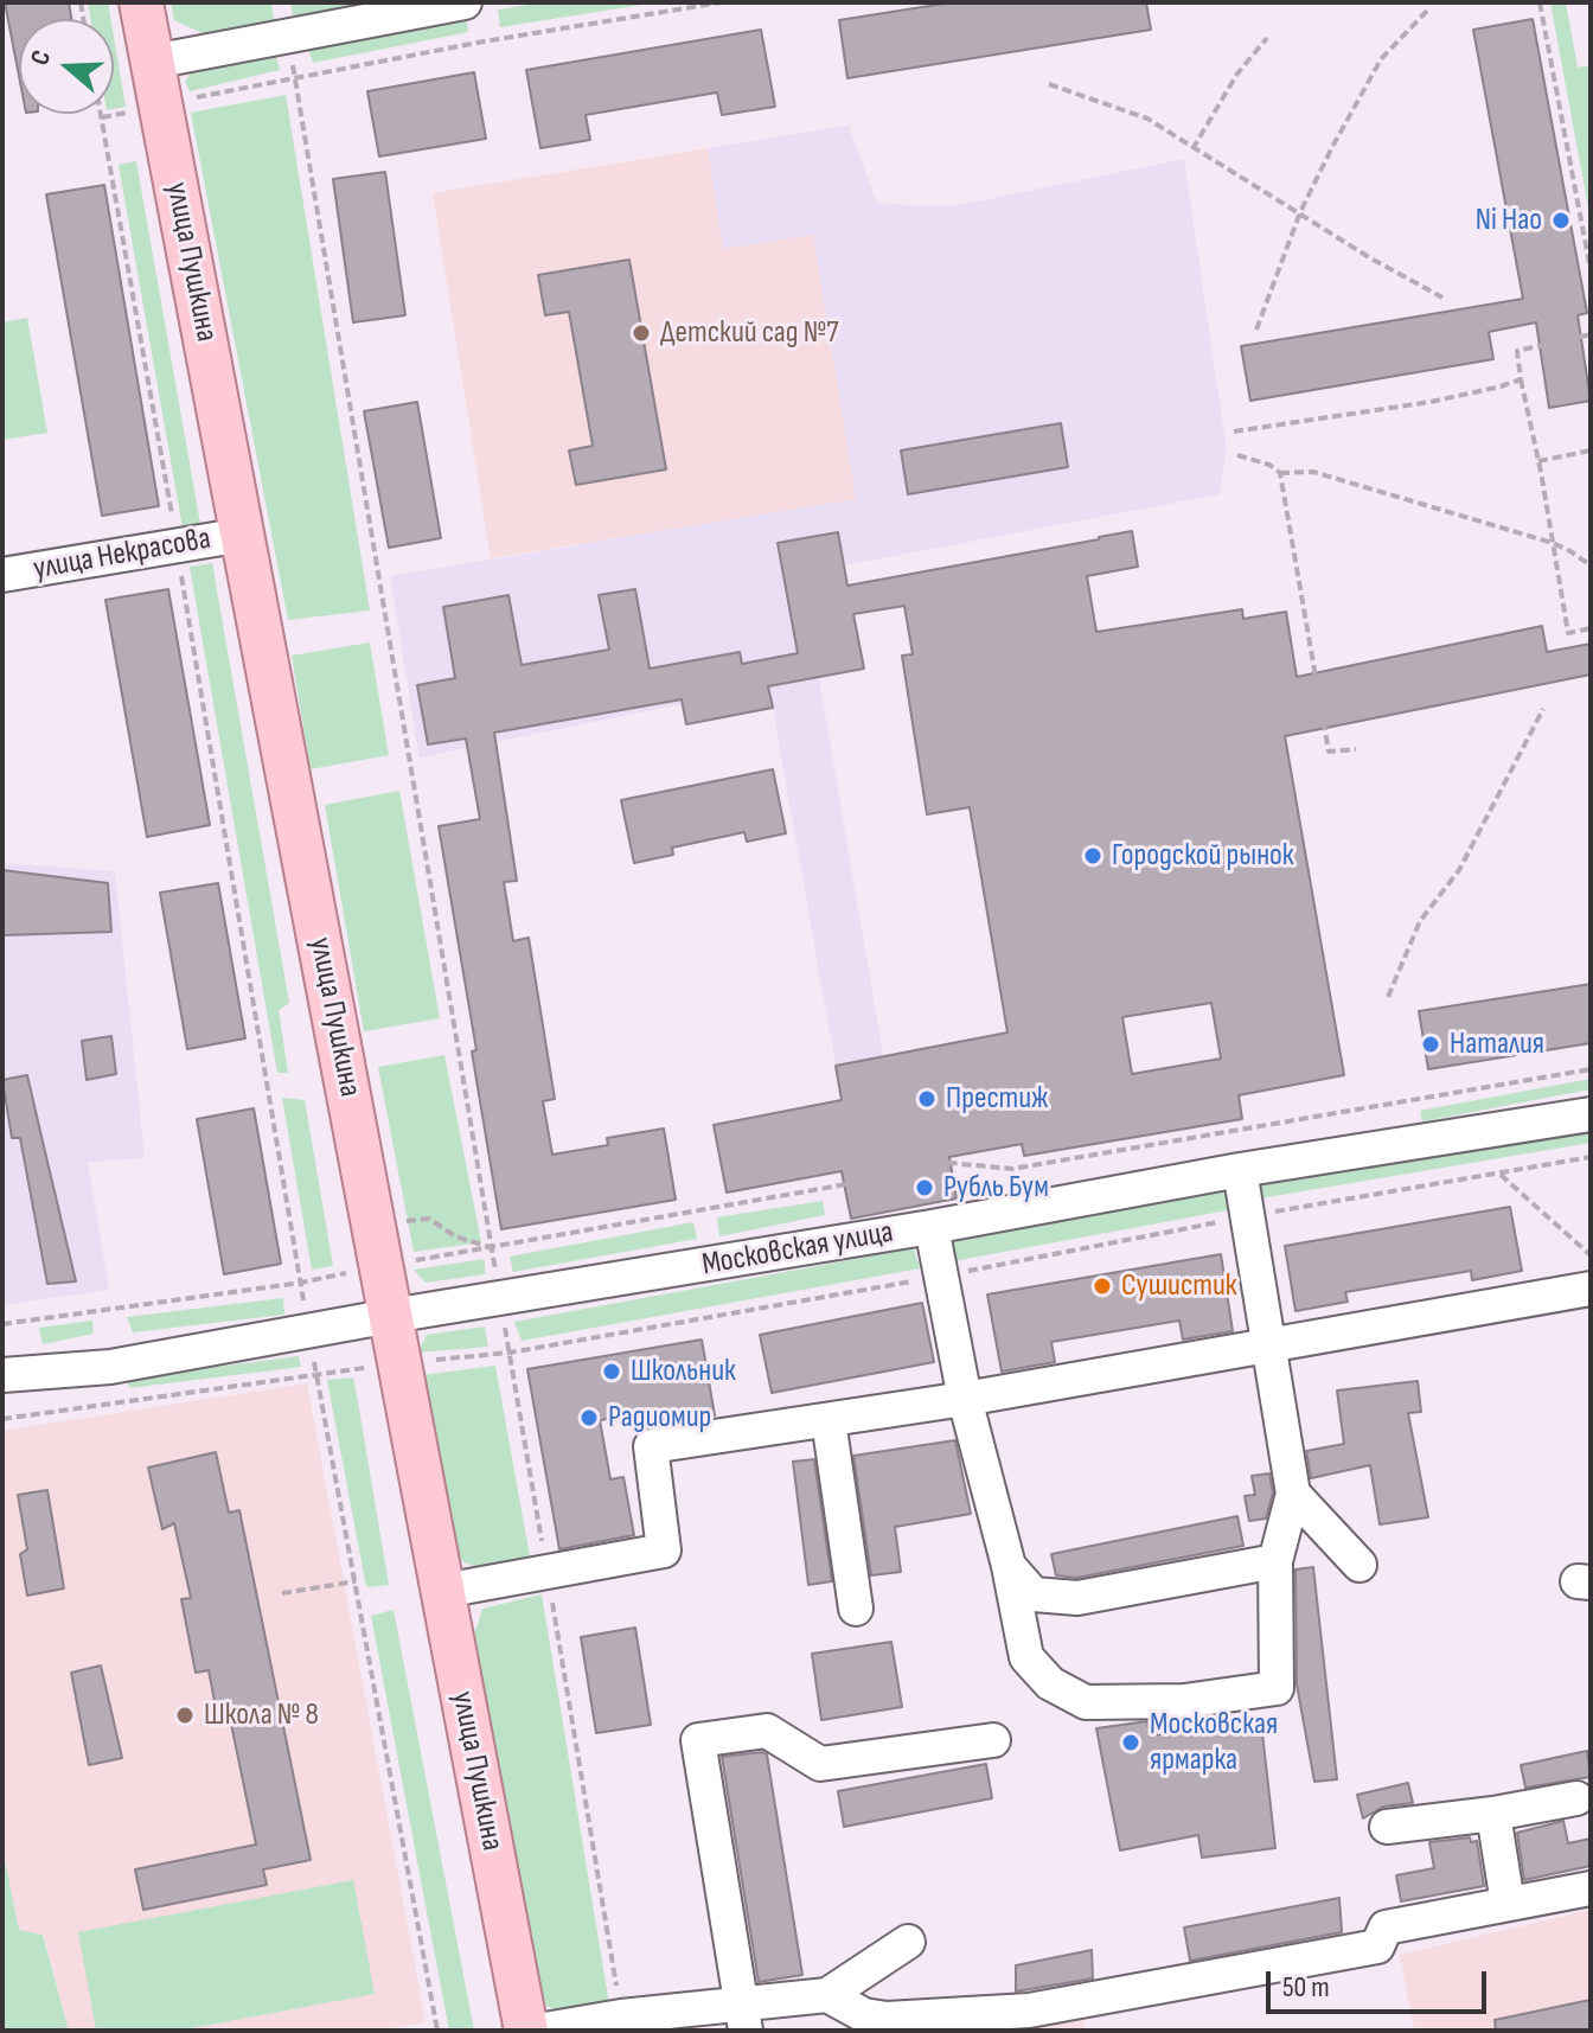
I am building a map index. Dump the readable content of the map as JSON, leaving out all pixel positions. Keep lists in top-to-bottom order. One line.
{"streets":{"main road":["улица Пушкина"],"street":["улица Некрасова","Московская улица"]},"crossings":[["улица Пушкина","улица Некрасова"],["улица Пушкина","Московская улица"]],"places":["Ni Hao","Детский сад №7","Городской рынок","Наталия","Престиж","Рубль Бум","Сушистик","Школьник","Радиомир","Школа № 8","Московская ярмарка"],"scale_bar":"50 m","north":"left"}
